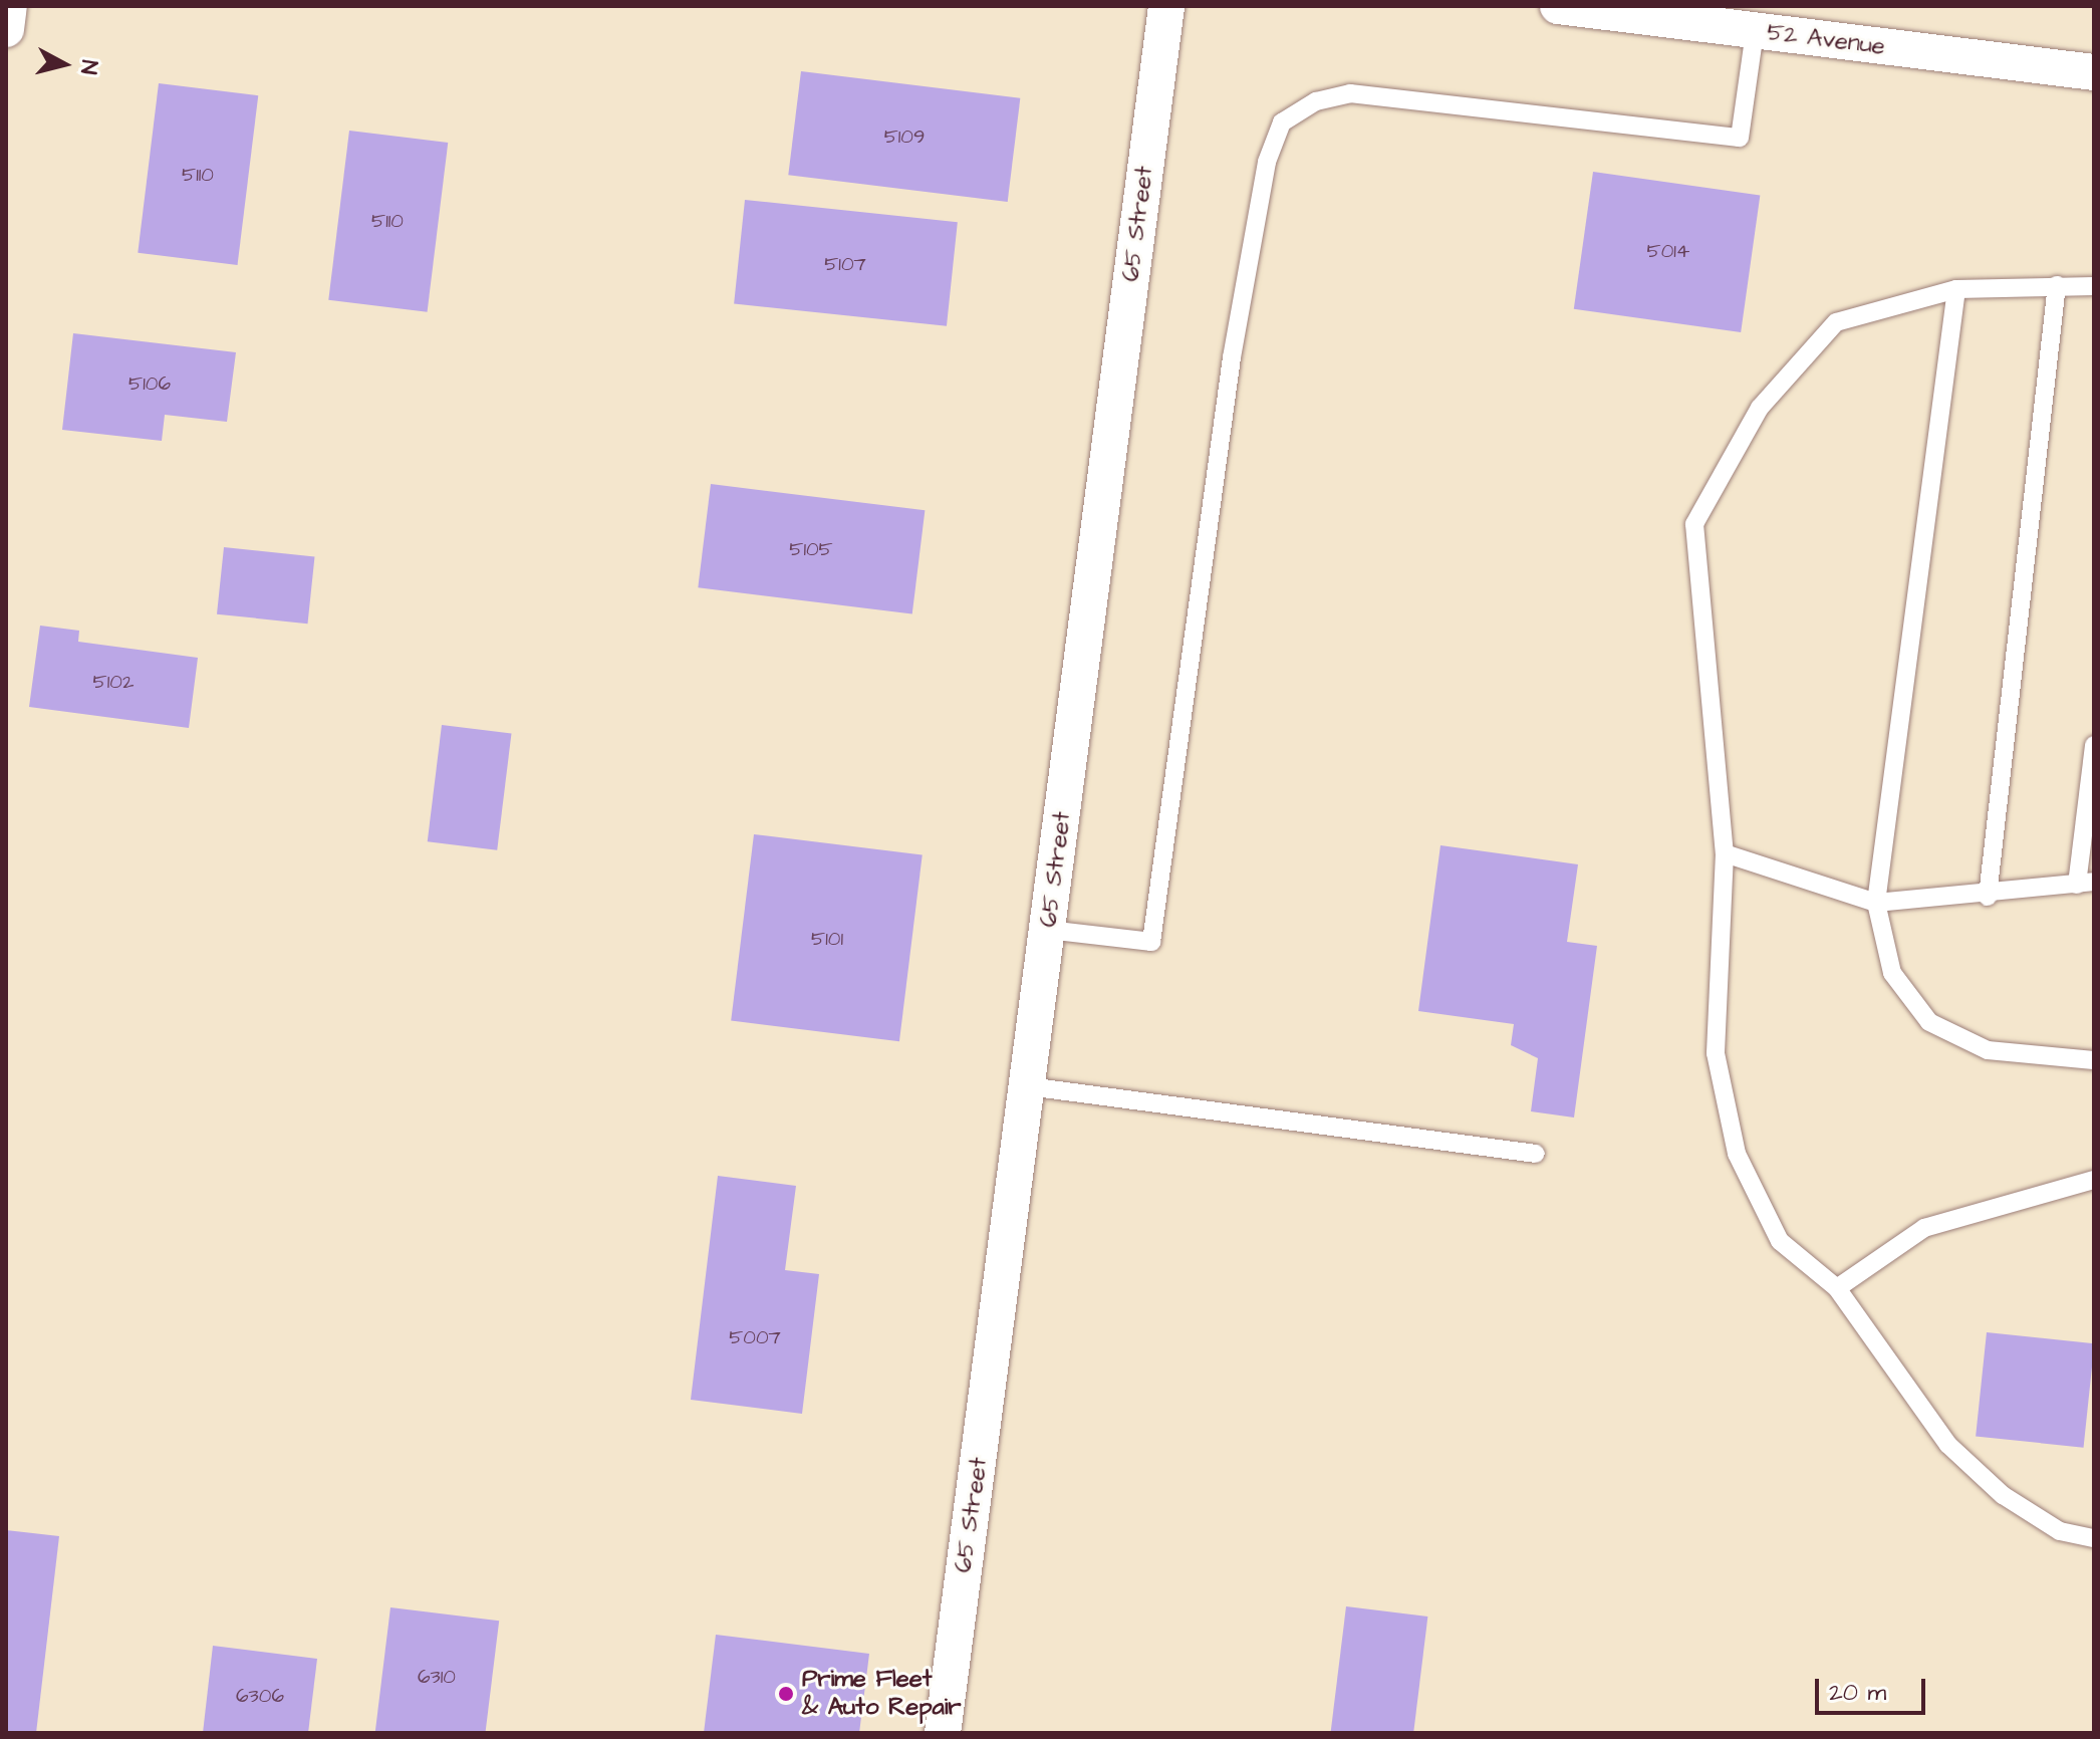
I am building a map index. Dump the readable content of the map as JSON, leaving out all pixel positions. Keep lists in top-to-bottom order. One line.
{"streets":{"street":["52 Avenue","65 Street"]},"places":["Prime Fleet & Auto Repair"],"house_numbers":["5109","5110","5110","5014","5107","5106","5105","5102","5101","5007","6310","6306"],"scale_bar":"20 m","north":"right"}
